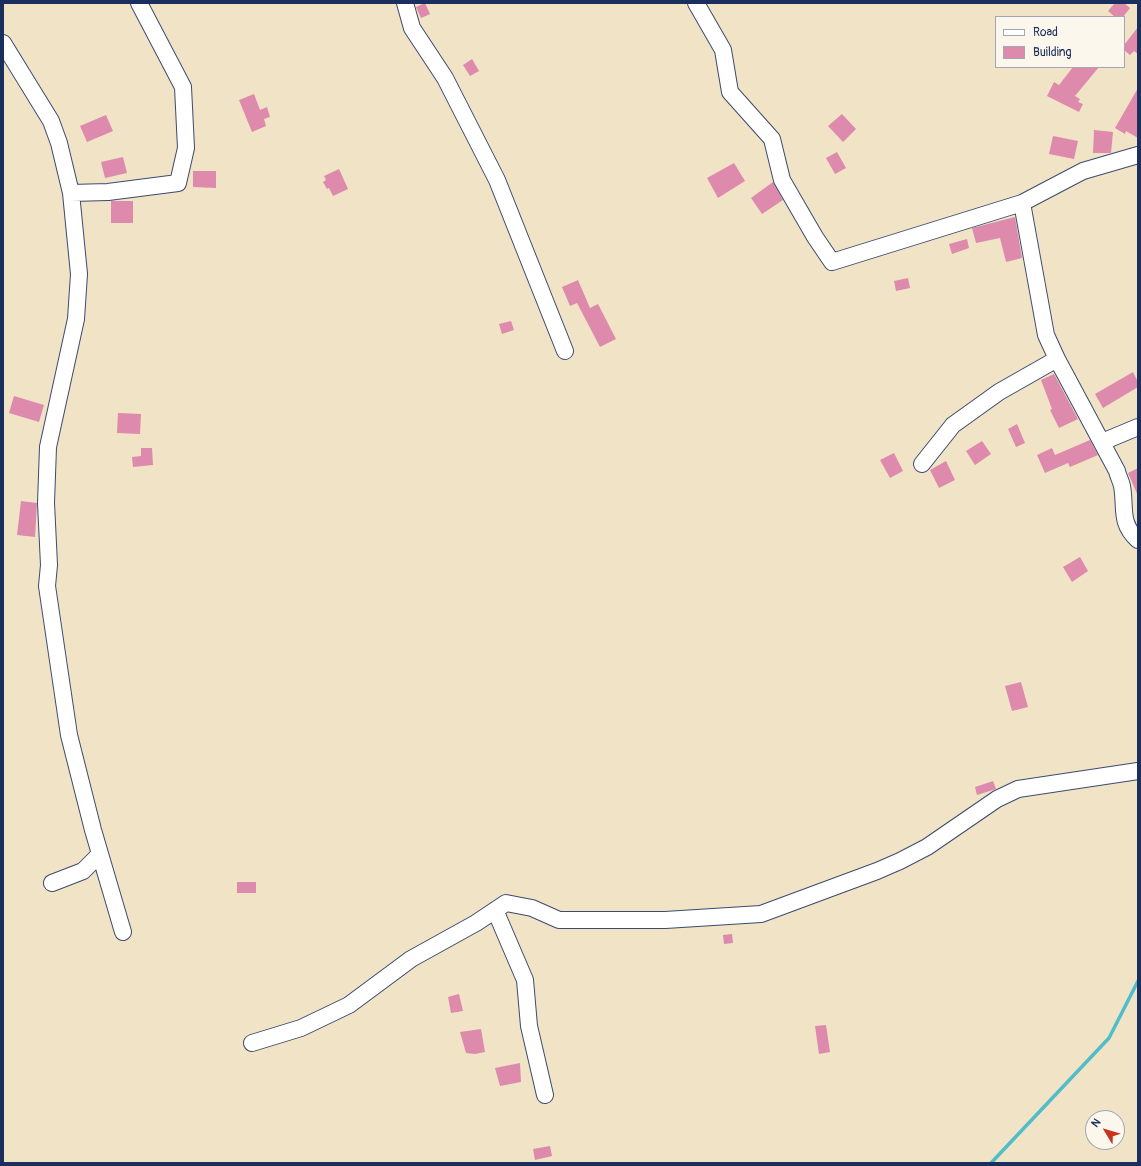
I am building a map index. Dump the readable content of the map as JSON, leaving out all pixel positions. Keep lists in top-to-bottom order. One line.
{"legend":["Road","Building"],"north":"top left"}
